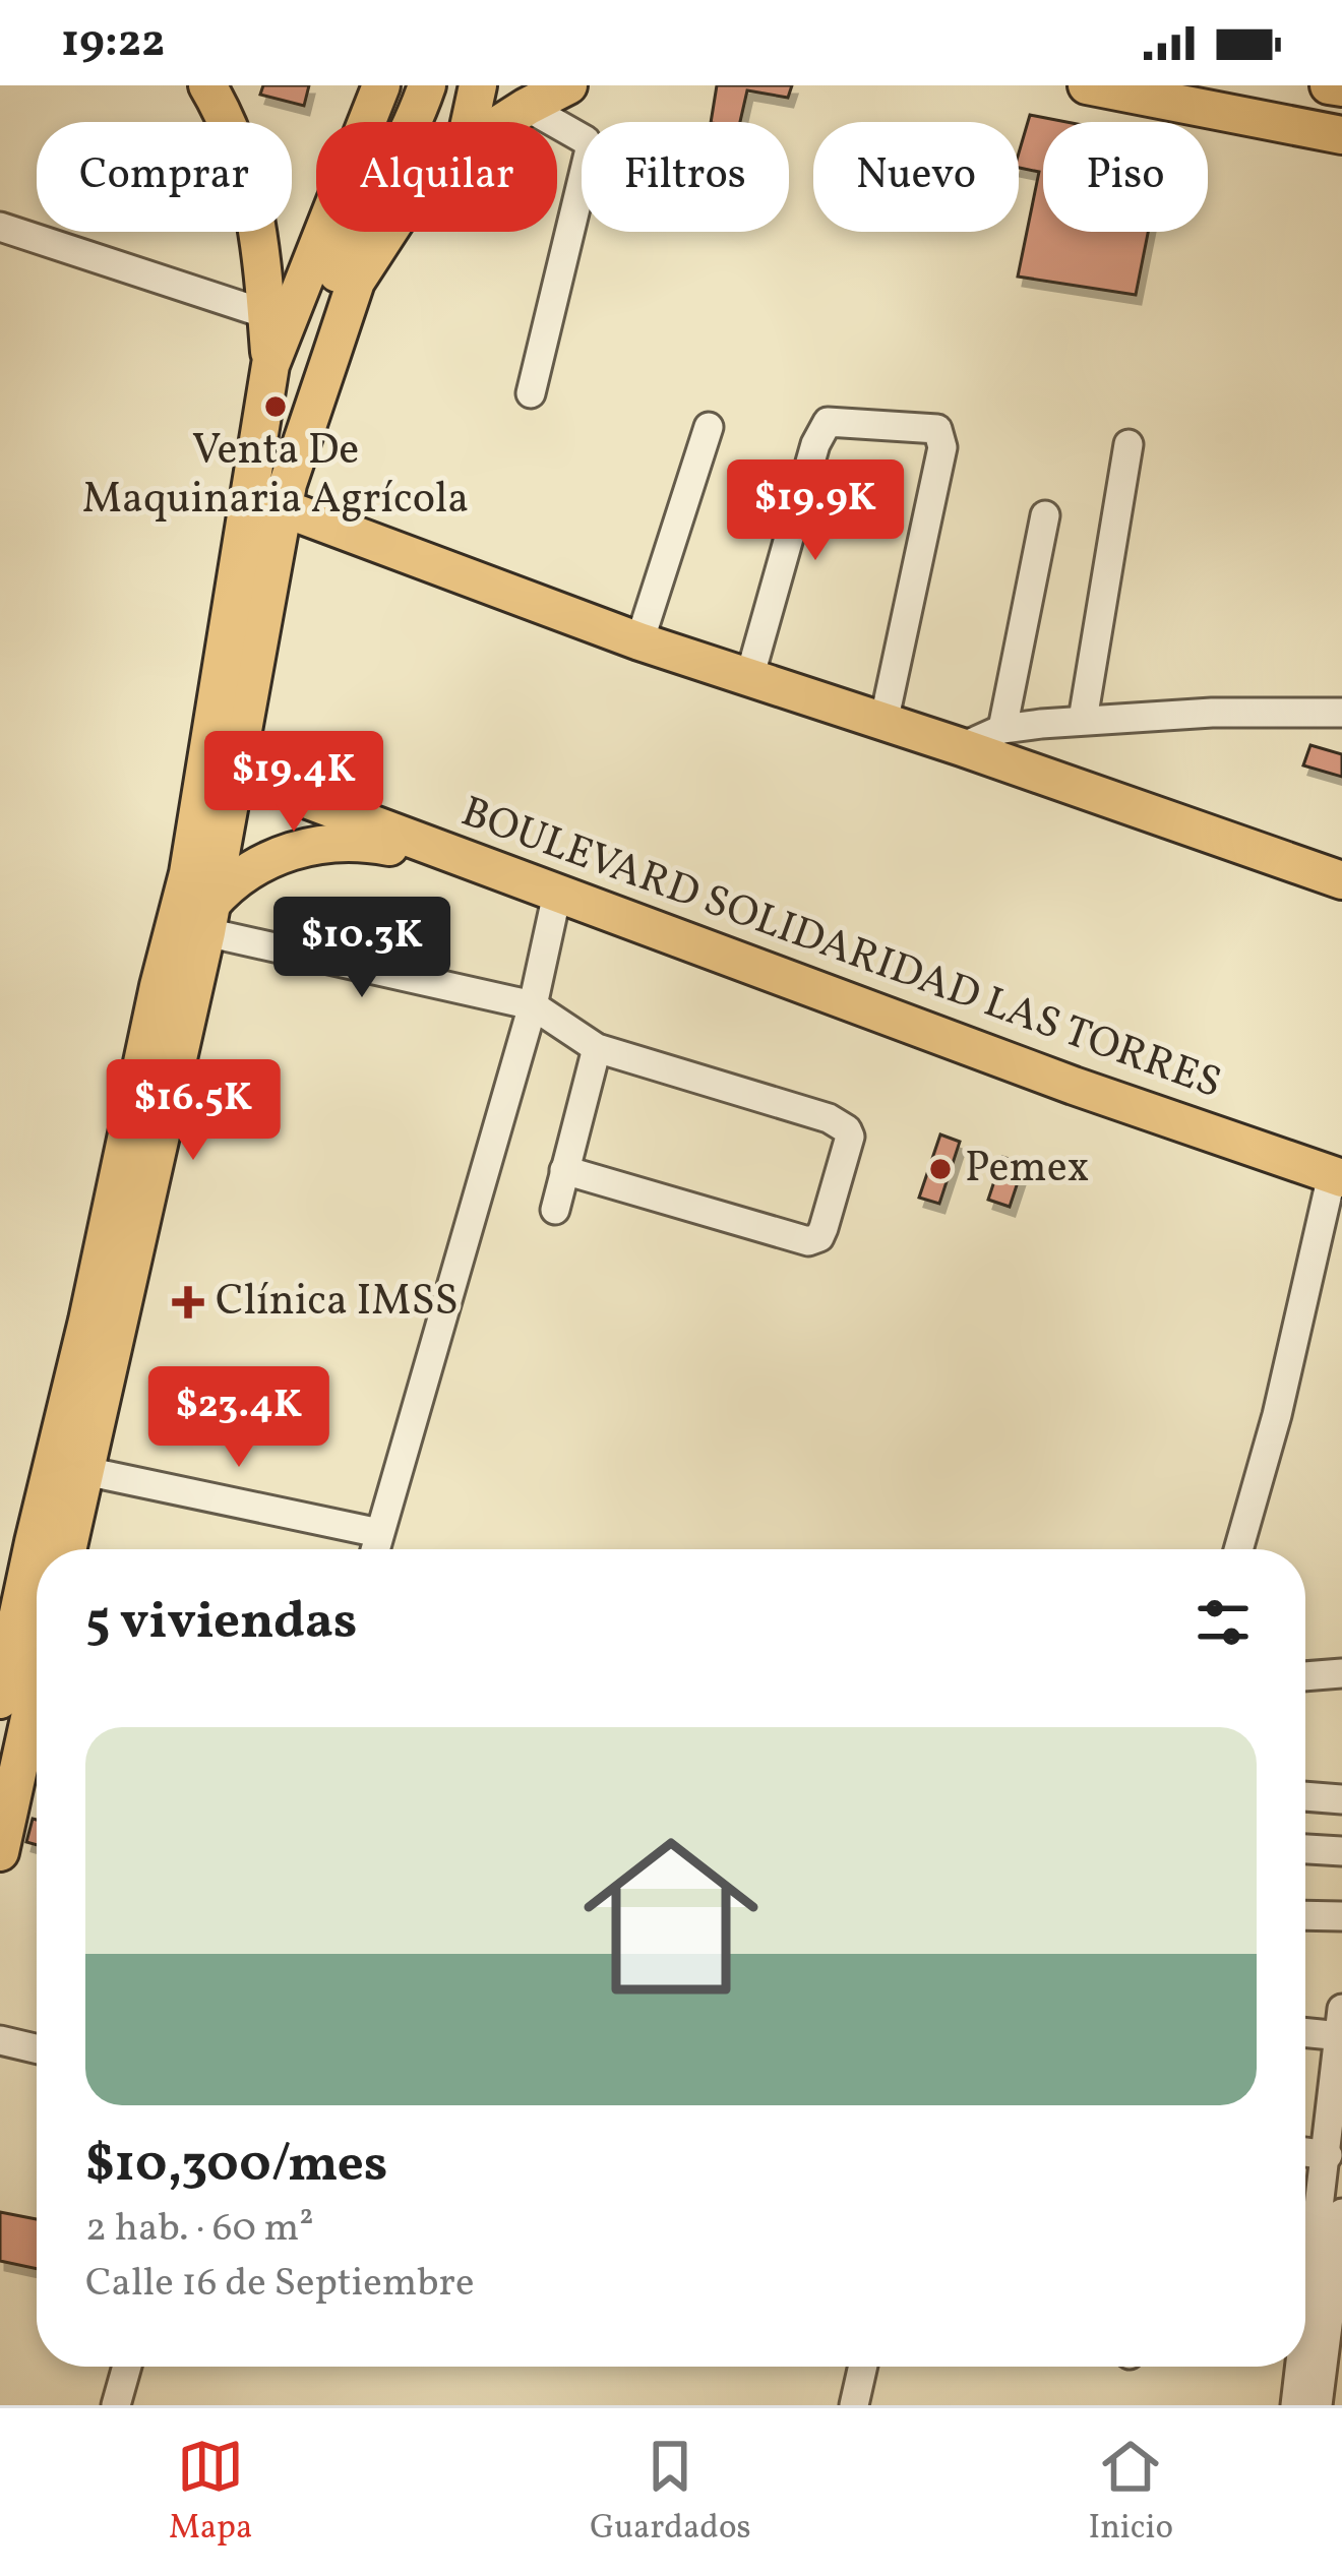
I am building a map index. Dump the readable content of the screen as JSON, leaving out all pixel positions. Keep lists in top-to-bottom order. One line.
{"streets":{"main road":["BOULEVARD SOLIDARIDAD LAS TORRES"]},"places":{"other":["Venta De Maquinaria Agrícola","Pemex"],"health":["Clínica IMSS"]},"page":{"status":"19:22","chip":["Comprar","Alquilar","Filtros","Nuevo","Piso"],"price":["$19.9K","$19.4K","$10.3K","$16.5K","$23.4K"],"heading":"5 viviendas","list":[{"name":"$10,300/mes","note":"2 hab. · 60 m² · Calle 16 de Septiembre"}],"tabs":["Mapa","Guardados","Inicio"]}}
